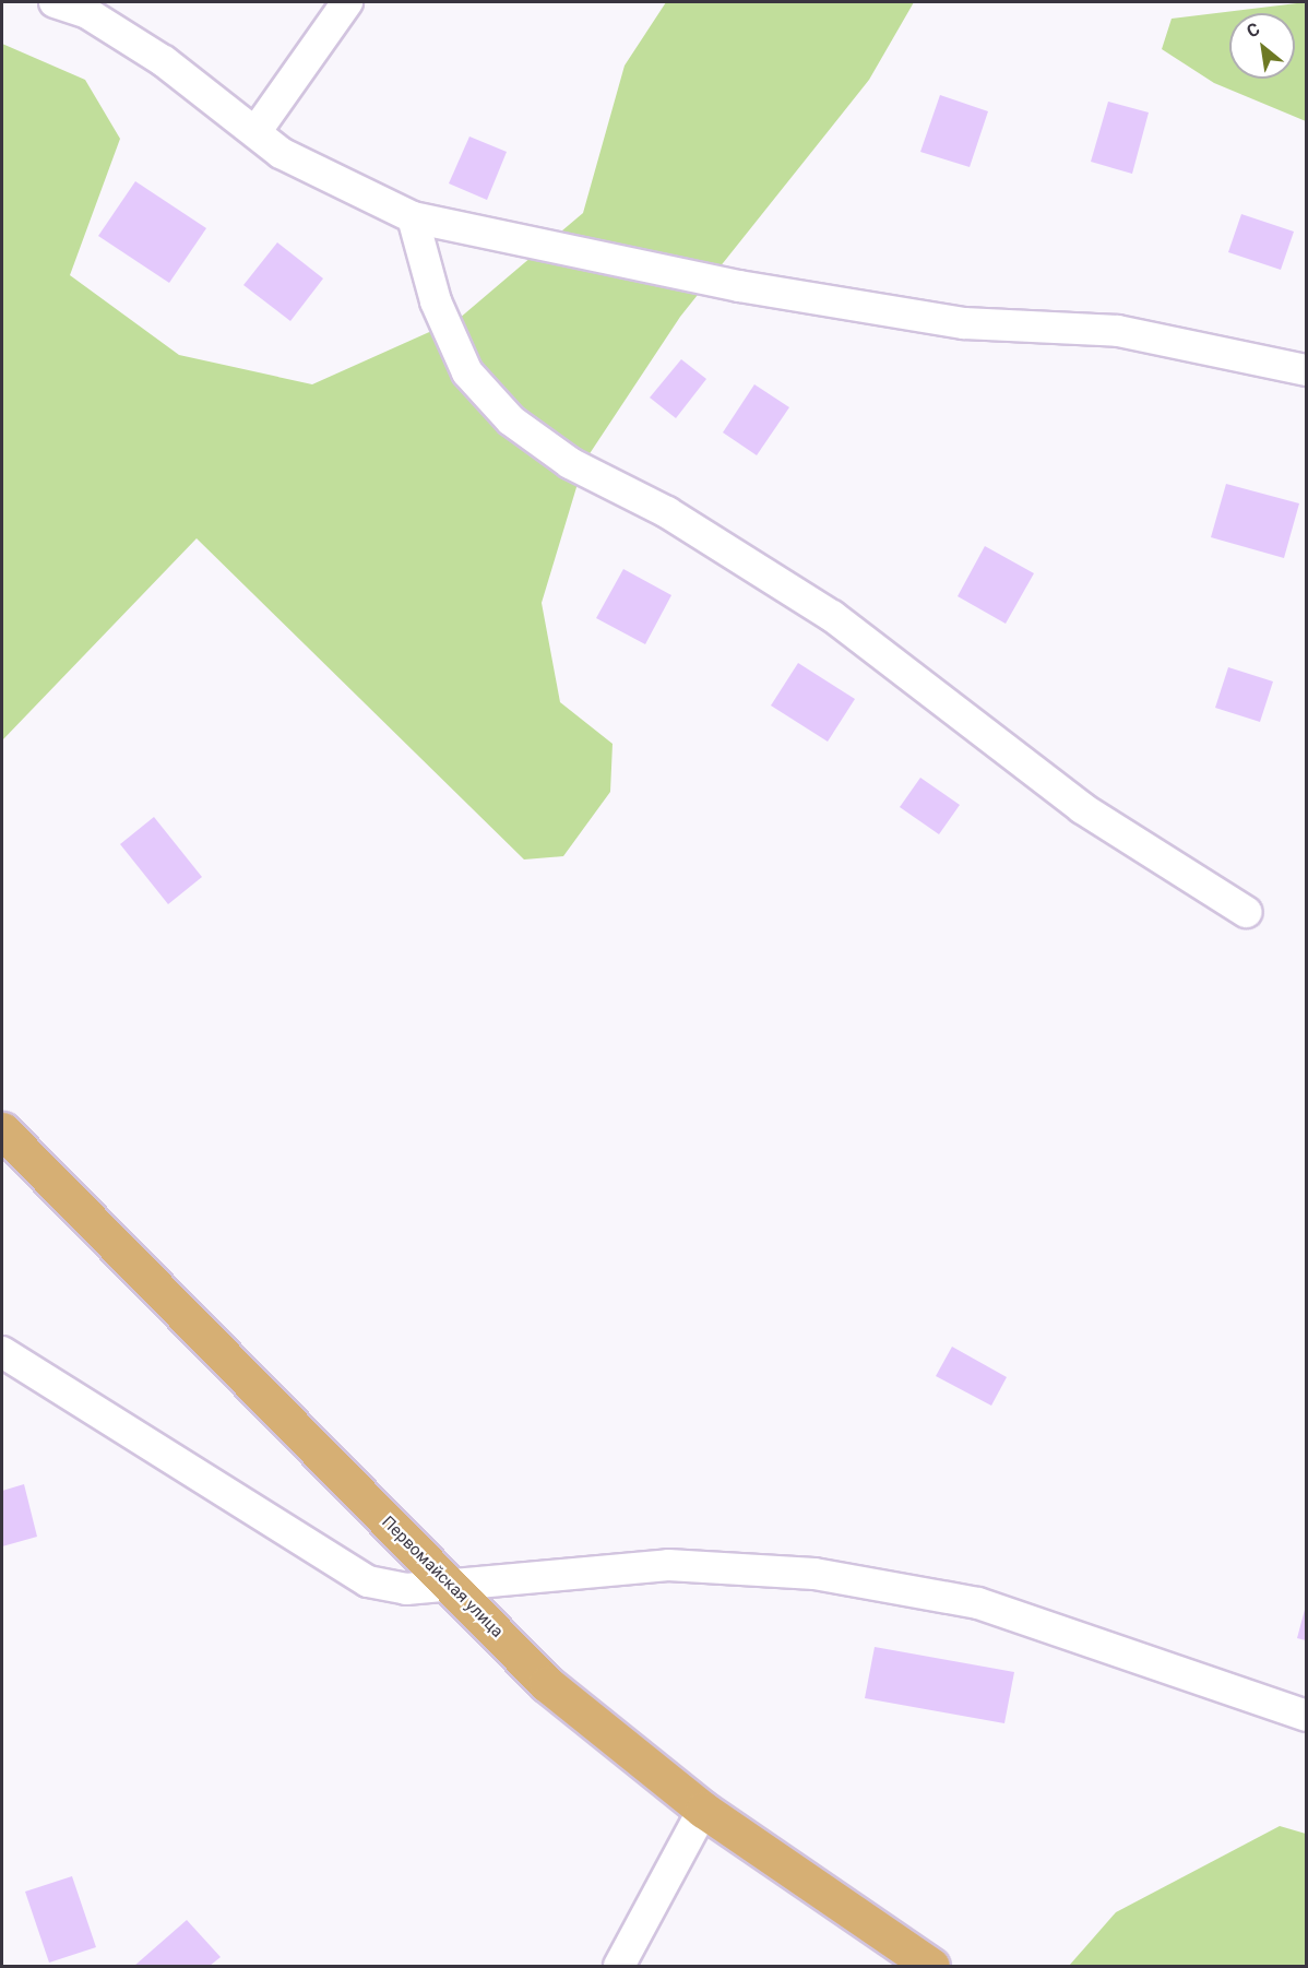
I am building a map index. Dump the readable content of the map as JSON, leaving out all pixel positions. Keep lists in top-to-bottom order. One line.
{"streets":{"main road":["Первомайская улица"]},"north":"top left"}
